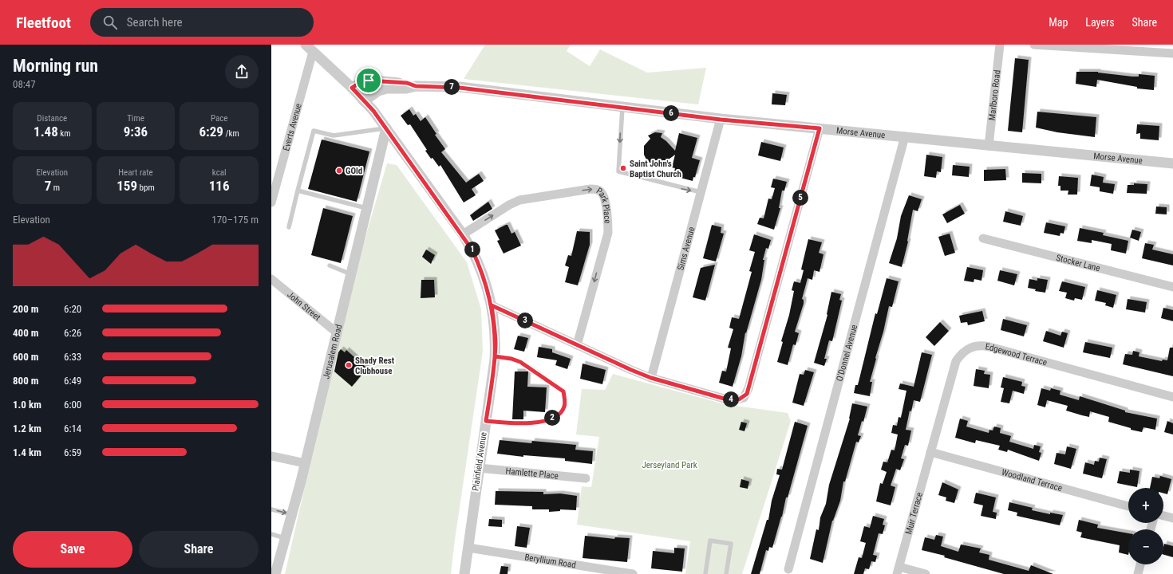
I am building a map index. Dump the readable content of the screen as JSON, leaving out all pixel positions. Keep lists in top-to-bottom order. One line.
{"streets":{"street":["Marlboro Road","Everts Avenue","Morse Avenue","Park Place","Sims Avenue","Stocker Lane","John Street","Jerusalem Road","O'Donnel Avenue","Edgewood Terrace","Plainfield Avenue","Hamlette Place","Woodland Terrace","Muir Terrace","Beryllium Road"]},"crossings":[["Marlboro Road","Morse Avenue"],["Everts Avenue","Plainfield Avenue"],["Morse Avenue","Sims Avenue"],["Morse Avenue","O'Donnel Avenue"],["Morse Avenue","Plainfield Avenue"],["Park Place","Plainfield Avenue"],["John Street","Jerusalem Road"],["Jerusalem Road","Plainfield Avenue"],["Edgewood Terrace","Woodland Terrace"],["Edgewood Terrace","Muir Terrace"],["Plainfield Avenue","Hamlette Place"],["Plainfield Avenue","Beryllium Road"],["Woodland Terrace","Muir Terrace"]],"parks":["Jerseyland Park"],"places":["Saint John's Baptist Church","GOld","Shady Rest Clubhouse"],"page":{"header":"Fleetfoot","search":"Search here","nav":["Map","Layers","Share"],"heading":["Morning run","08:47"],"pins":["7","6","5","1","3","4","2"],"stats":[["Distance","1.48 km"],["Time","9:36"],["Pace","6:29 /km"],["Elevation","7 m"],["Heart rate","159 bpm"],["kcal","116"]],"chart":["Elevation","170–175 m"],"list":[{"name":"200 m","note":"6:20"},{"name":"400 m","note":"6:26"},{"name":"600 m","note":"6:33"},{"name":"800 m","note":"6:49"},{"name":"1.0 km","note":"6:00"},{"name":"1.2 km","note":"6:14"},{"name":"1.4 km","note":"6:59"}],"map_buttons":["+","−"],"buttons":["Save","Share"]}}
